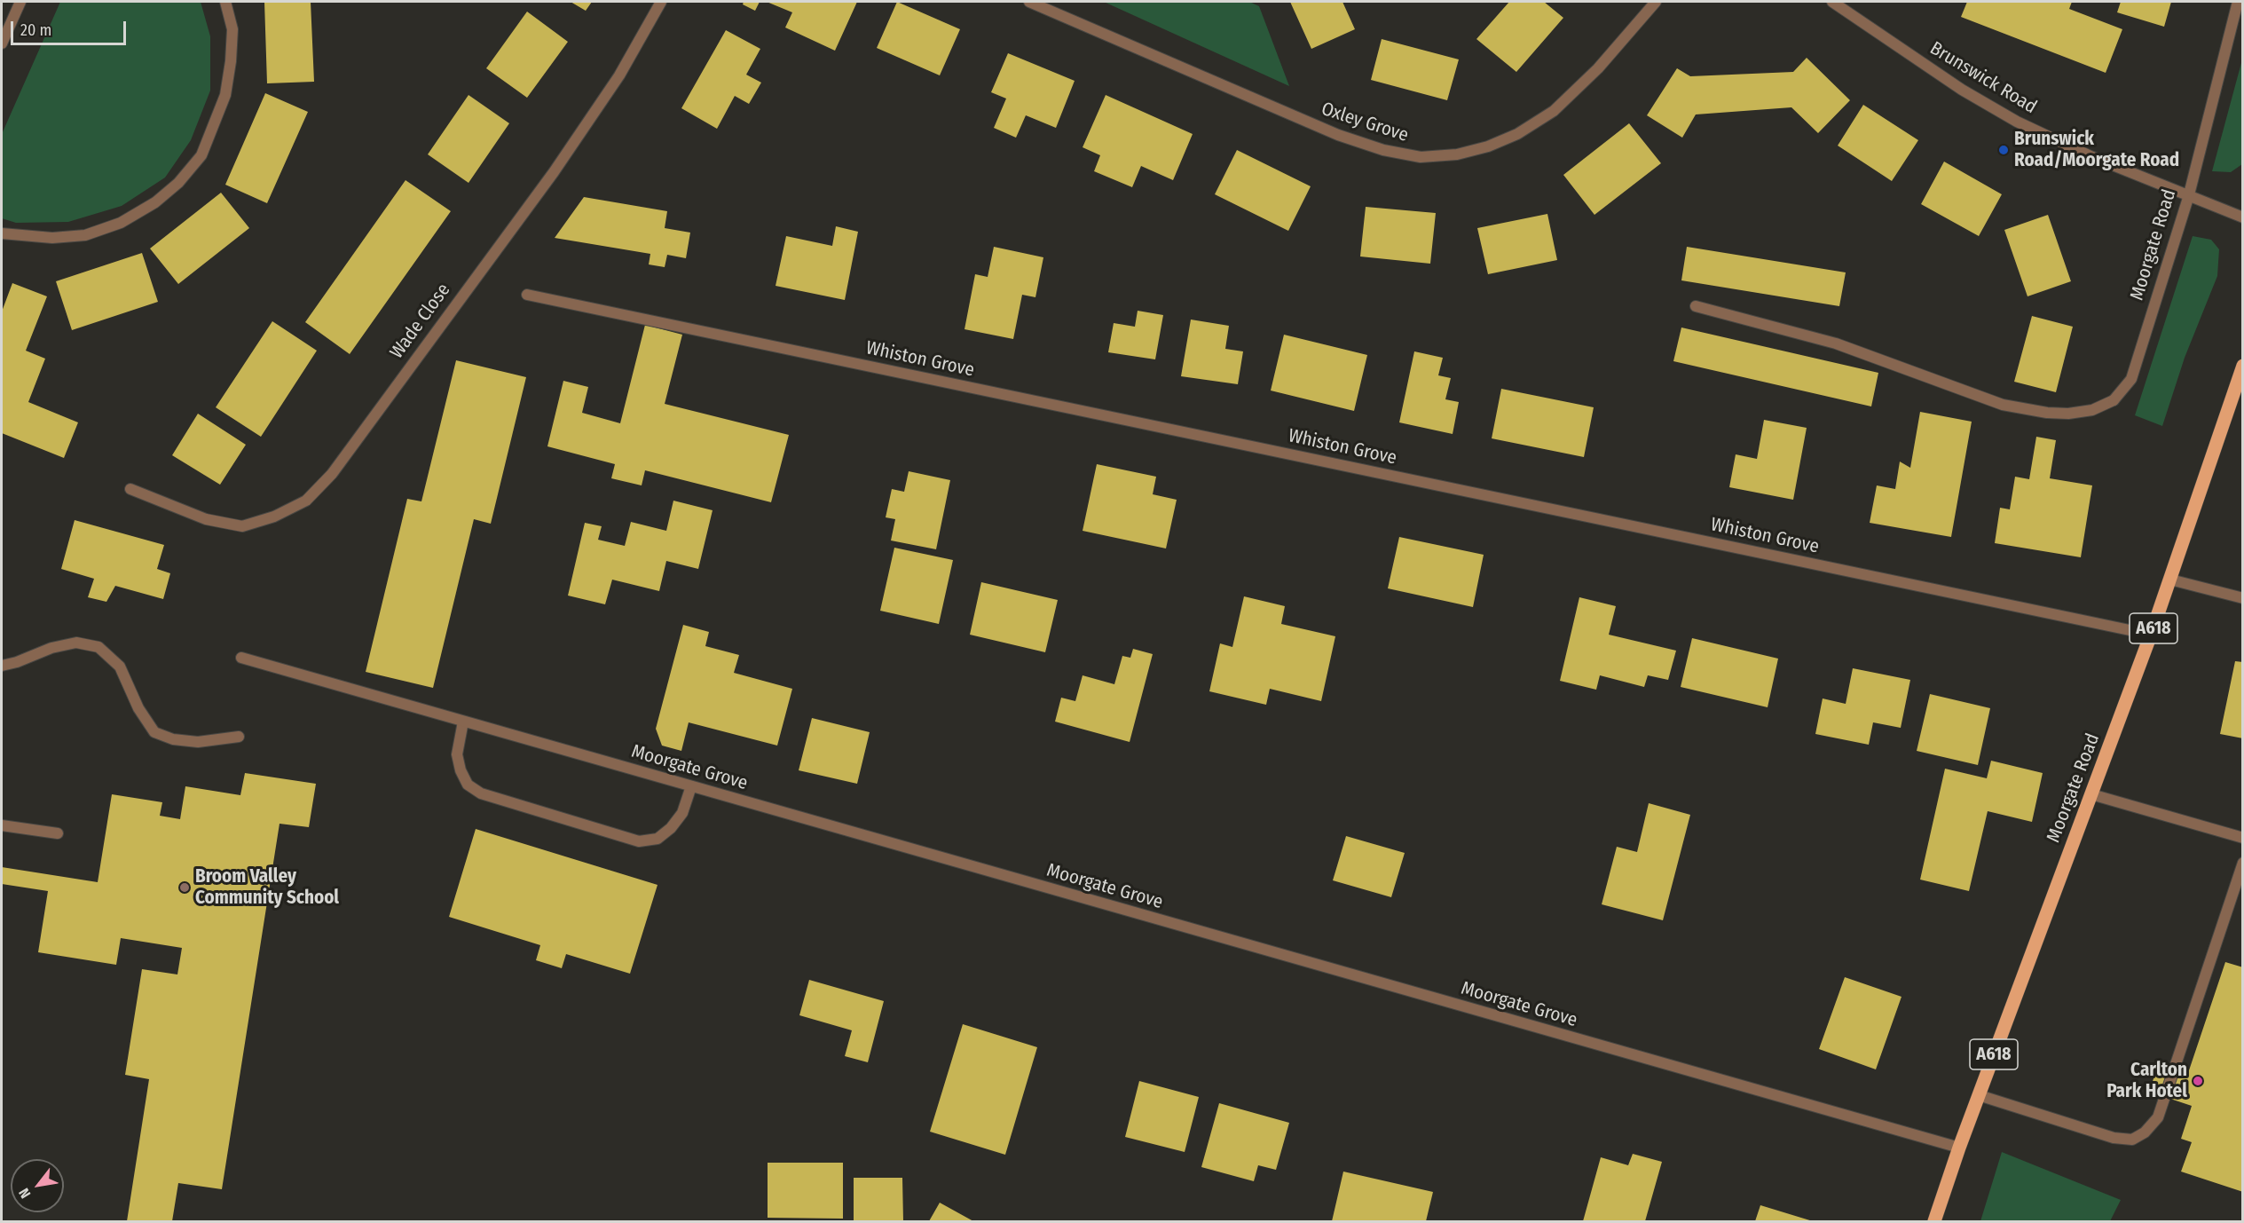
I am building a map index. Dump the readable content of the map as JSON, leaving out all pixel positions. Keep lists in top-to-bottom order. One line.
{"streets":{"main road":["Moorgate Road","A618"],"street":["Brunswick Road","Oxley Grove","Wade Close","Whiston Grove","Moorgate Grove"]},"crossings":[["Brunswick Road","Moorgate Road"],["Moorgate Road","Whiston Grove"],["Moorgate Road","Moorgate Grove"]],"places":["Brunswick Road/Moorgate Road","Broom Valley Community School","Carlton Park Hotel"],"scale_bar":"20 m","north":"bottom left"}
